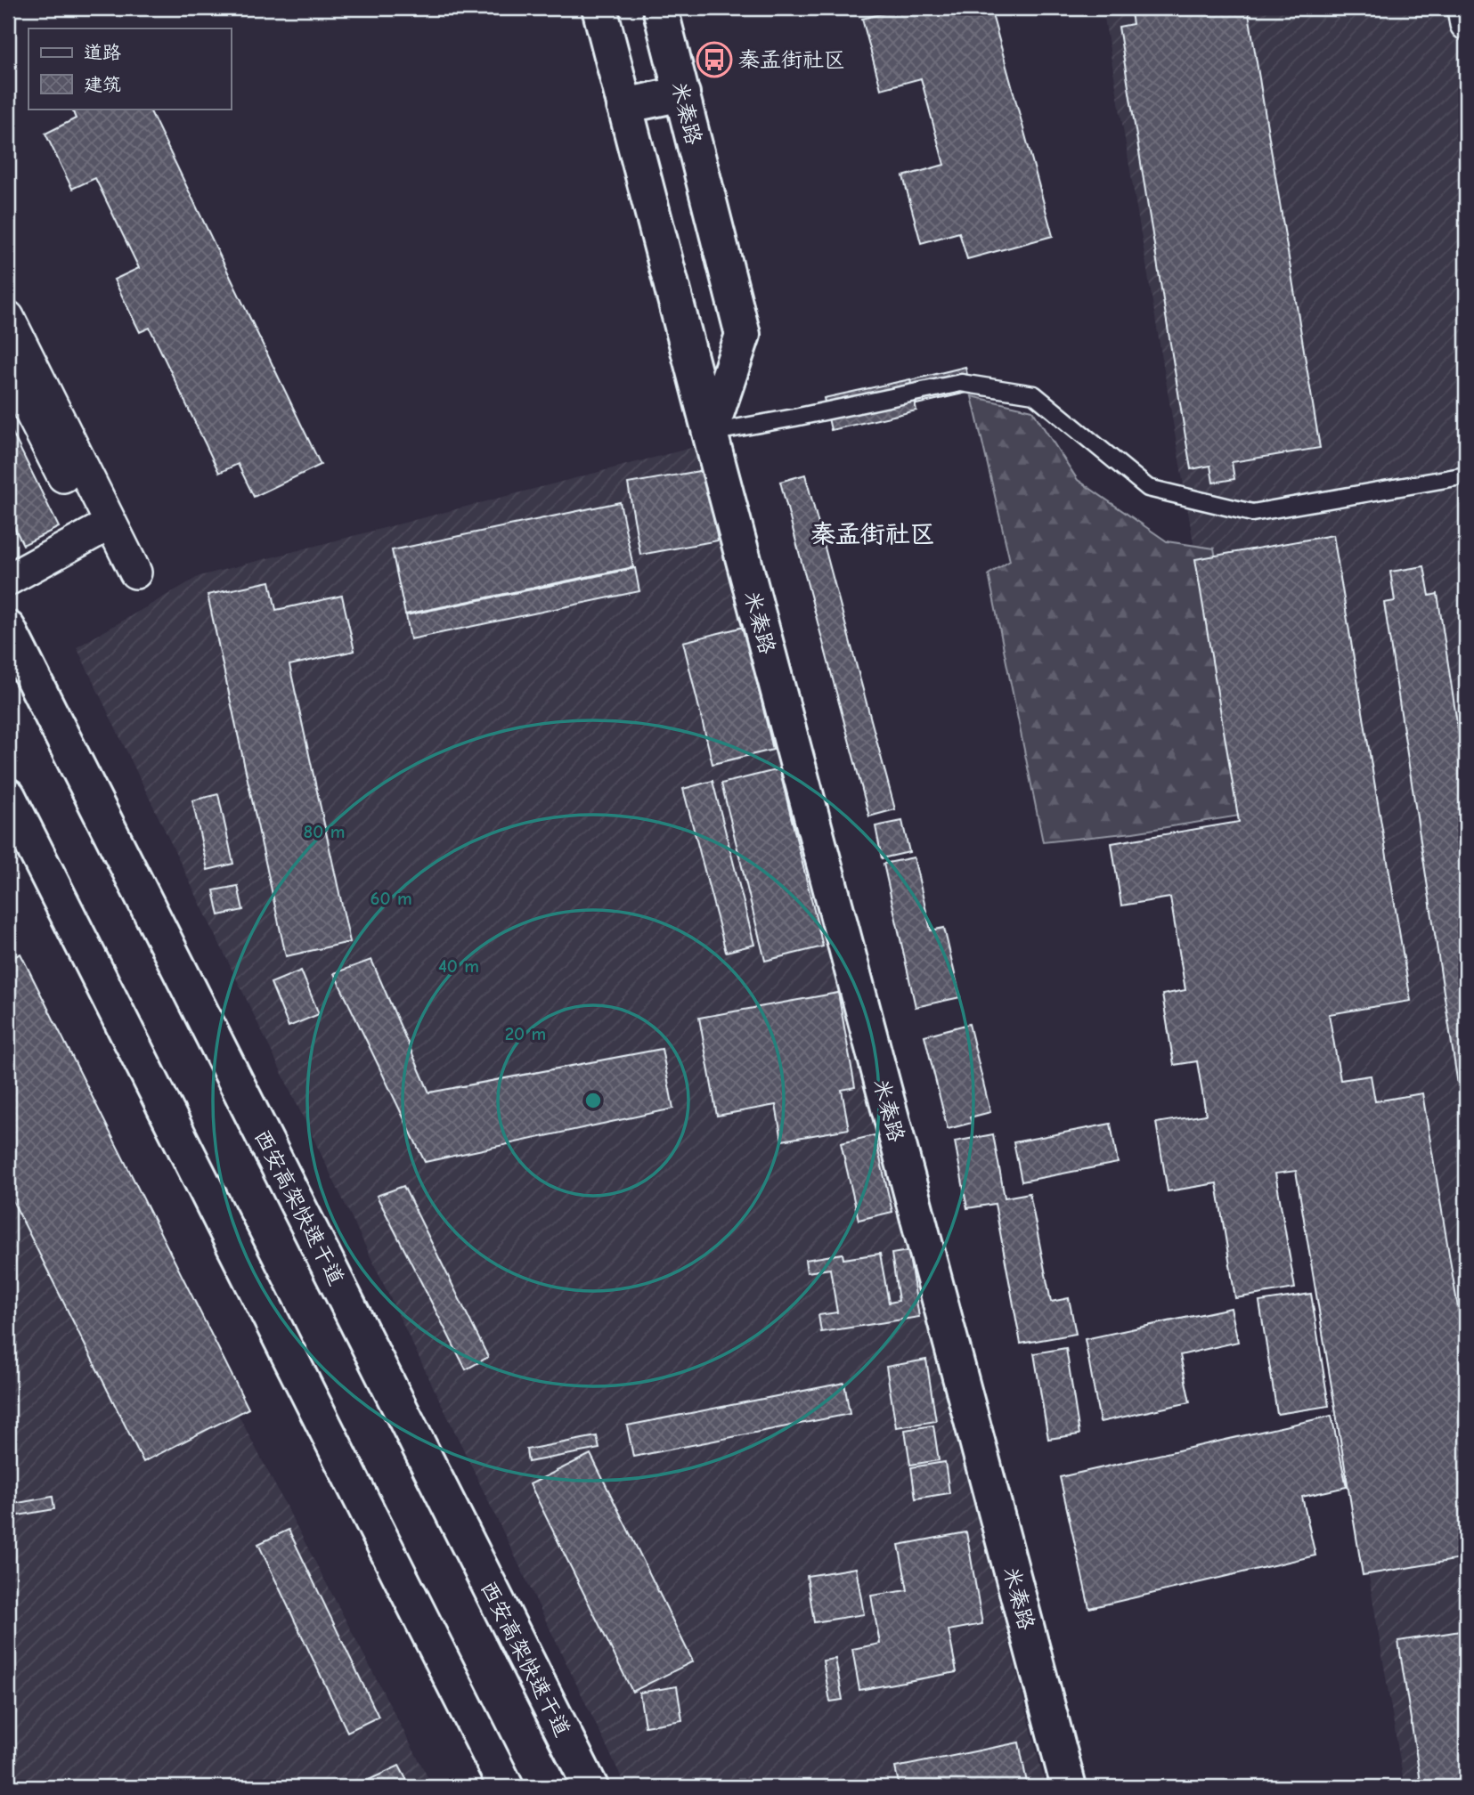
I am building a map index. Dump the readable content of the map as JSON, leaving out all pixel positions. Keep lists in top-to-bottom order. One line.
{"streets":{"main road":["米秦路","西安高架快速干道"]},"districts":["秦孟街社区"],"places":{"bus stop":["秦孟街社区"]},"legend":["道路","建筑"],"rings":["80 m","60 m","40 m","20 m"]}
